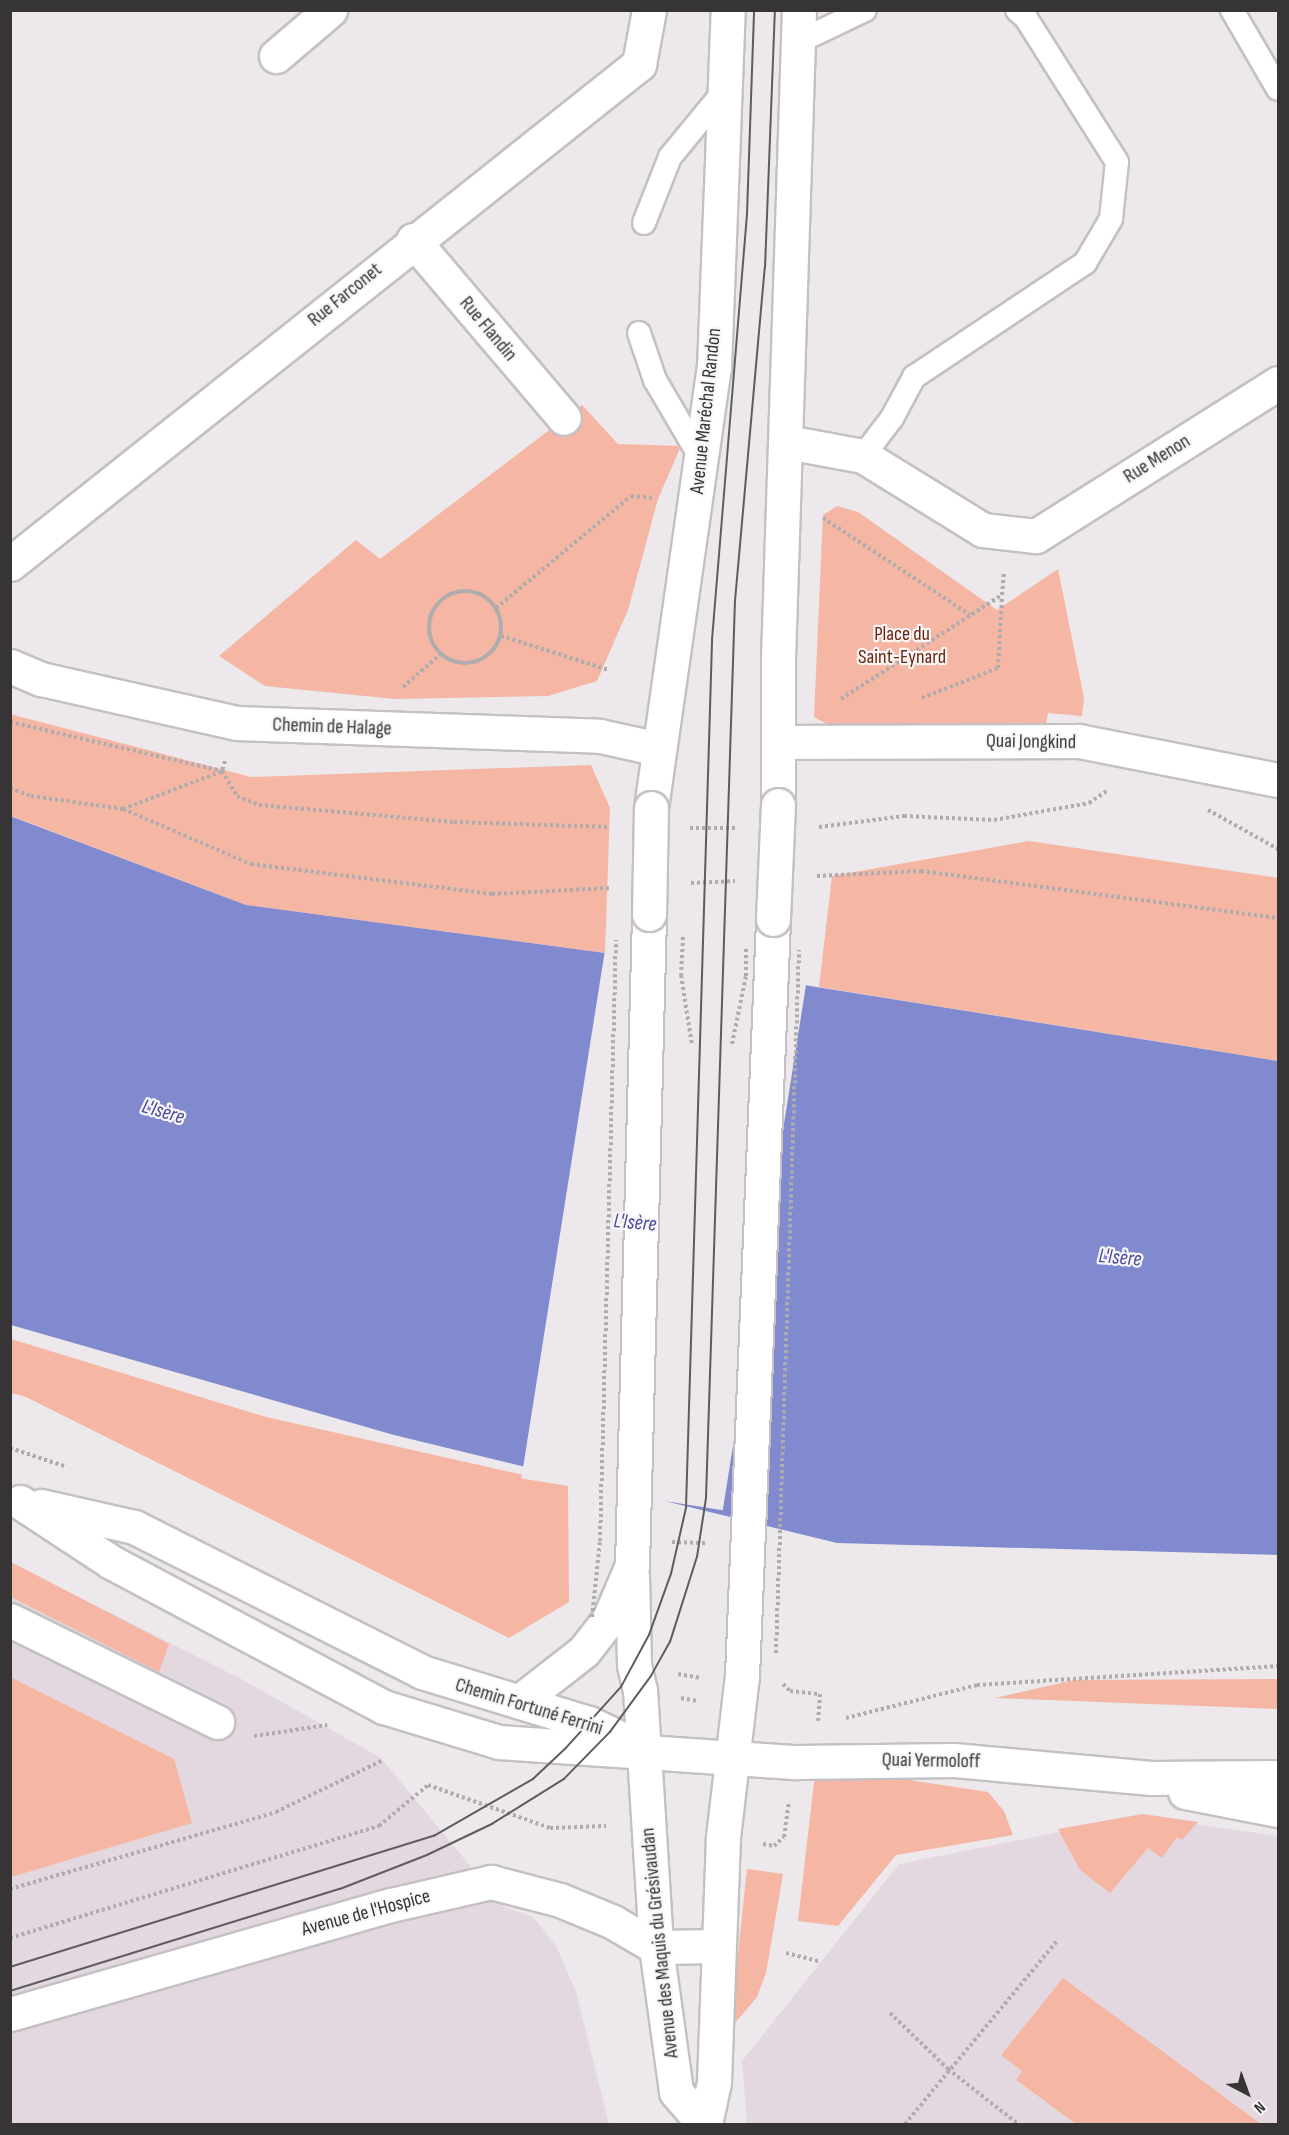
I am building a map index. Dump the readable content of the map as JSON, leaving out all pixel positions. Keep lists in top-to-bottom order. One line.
{"streets":{"street":["Rue Farconet","Rue Flandin","Avenue Maréchal Randon","Rue Menon","Chemin de Halage","Quai Jongkind","Chemin Fortuné Ferrini","Quai Yermoloff","Avenue de l'Hospice","Avenue des Maquis du Grésivaudan"]},"crossings":[["Rue Farconet","Rue Flandin"],["Avenue Maréchal Randon","Chemin de Halage"],["Avenue Maréchal Randon","Avenue des Maquis du Grésivaudan"],["Quai Jongkind","Avenue des Maquis du Grésivaudan"],["Chemin Fortuné Ferrini","Quai Yermoloff"],["Chemin Fortuné Ferrini","Avenue des Maquis du Grésivaudan"],["Quai Yermoloff","Avenue des Maquis du Grésivaudan"],["Avenue de l'Hospice","Avenue des Maquis du Grésivaudan"]],"water":["L'Isère"],"parks":["Place du Saint-Eynard"],"north":"bottom right"}
